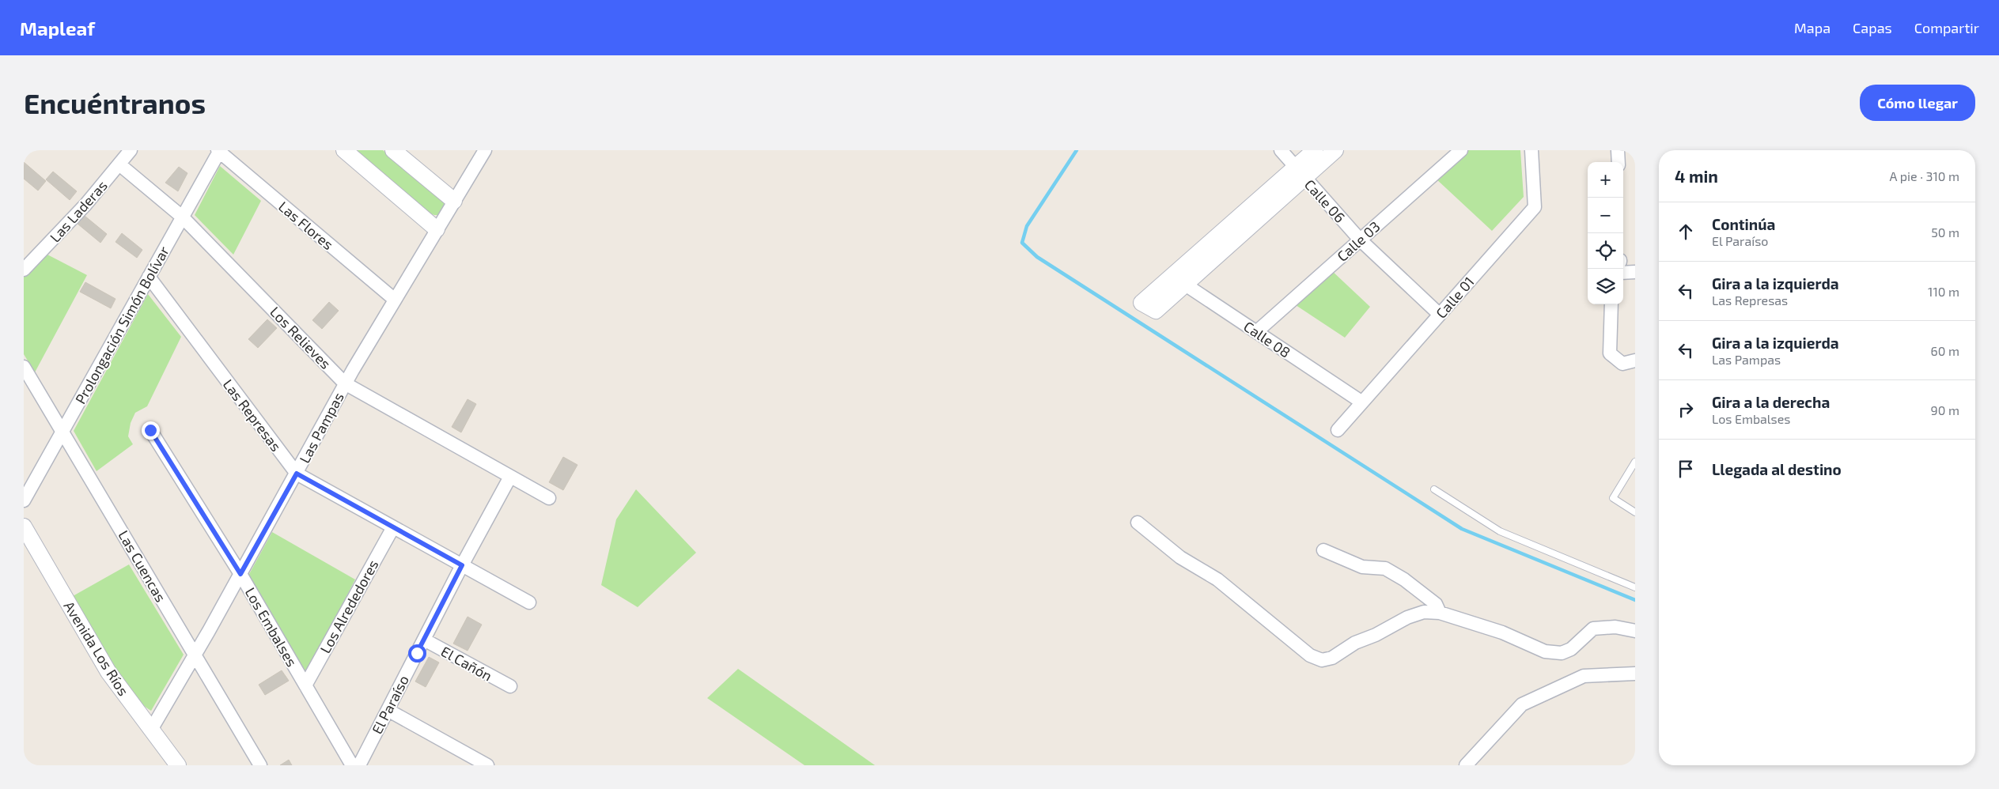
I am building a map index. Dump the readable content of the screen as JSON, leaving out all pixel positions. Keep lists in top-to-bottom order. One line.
{"streets":{"street":["Calle 06","Las Laderas","Las Flores","Calle 03","Calle 01","Prolongación Simón Bolívar","Los Relieves","Calle 08","Las Represas","Las Pampas","Las Cuencas","Los Alrededores","Los Embalses","Avenida Los Ríos","El Cañón","El Paraíso"]},"crossings":[["Calle 06","Calle 03"],["Calle 06","Calle 01"],["Las Laderas","Los Relieves"],["Las Flores","Prolongación Simón Bolívar"],["Las Flores","Las Pampas"],["Calle 03","Calle 08"],["Calle 01","Calle 08"],["Prolongación Simón Bolívar","Los Relieves"],["Prolongación Simón Bolívar","Las Represas"],["Prolongación Simón Bolívar","Las Cuencas"],["Los Relieves","Las Pampas"],["Los Relieves","El Paraíso"],["Las Represas","Las Pampas"],["Las Represas","Los Alrededores"],["Las Represas","El Paraíso"],["Las Pampas","Las Cuencas"],["Las Pampas","Los Embalses"],["Las Pampas","Avenida Los Ríos"],["Los Alrededores","Los Embalses"],["El Cañón","El Paraíso"]],"page":{"header":"Mapleaf","nav":["Mapa","Capas","Compartir"],"buttons":"Cómo llegar","title":"Encuéntranos","heading":["4 min","A pie · 310 m"],"map_buttons":["+","−"],"list":[["Continúa","El Paraíso","50 m"],["Gira a la izquierda","Las Represas","110 m"],["Gira a la izquierda","Las Pampas","60 m"],["Gira a la derecha","Los Embalses","90 m"],"Llegada al destino"]}}
